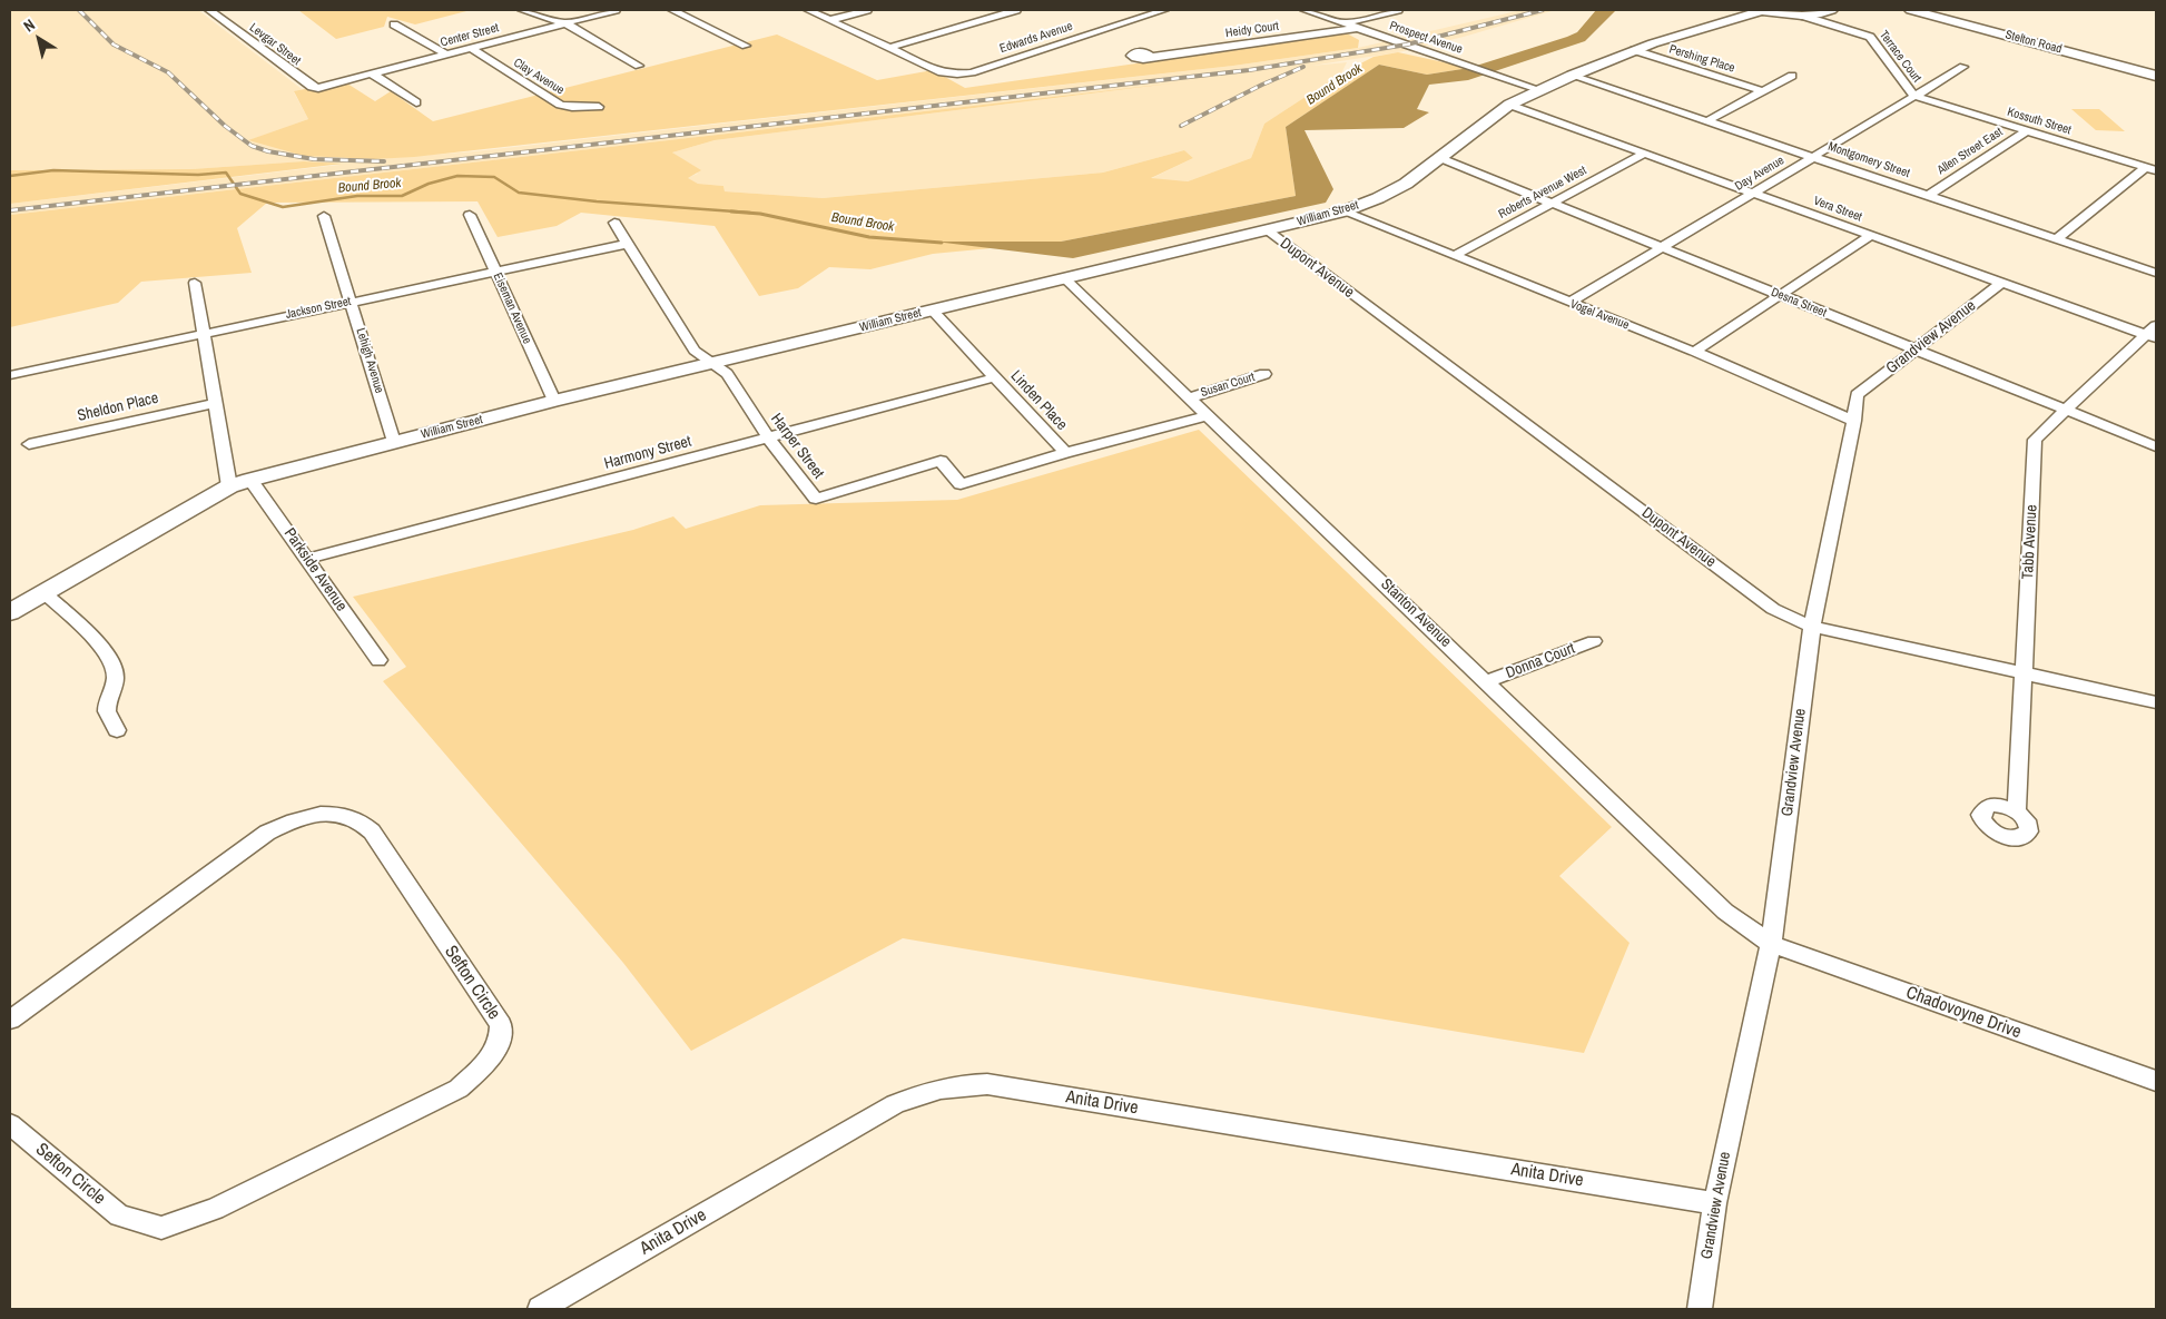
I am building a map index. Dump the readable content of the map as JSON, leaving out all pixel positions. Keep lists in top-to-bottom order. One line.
{"streets":{"main road":["Stelton Road","William Street"],"street":["Heidy Court","Center Street","Edwards Avenue","Prospect Avenue","Levgar Street","Terrace Court","Pershing Place","Clay Avenue","Kossuth Street","Allen Street East","Montgomery Street","Day Avenue","Roberts Avenue West","Vera Street","Dupont Avenue","Desna Street","Jackson Street","Eiseman Avenue","Vogel Avenue","Grandview Avenue","Lehigh Avenue","Susan Court","Linden Place","Sheldon Place","Harper Street","Harmony Street","Tabb Avenue","Parkside Avenue","Stanton Avenue","Donna Court","Sefton Circle","Chadovoyne Drive","Anita Drive"]},"crossings":[["Heidy Court","Prospect Avenue"],["Center Street","Levgar Street"],["Center Street","Clay Avenue"],["Prospect Avenue","William Street"],["Terrace Court","Kossuth Street"],["Terrace Court","Day Avenue"],["Terrace Court","William Street"],["Pershing Place","William Street"],["Kossuth Street","Allen Street East"],["Kossuth Street","Day Avenue"],["Allen Street East","Montgomery Street"],["Montgomery Street","Day Avenue"],["Montgomery Street","William Street"],["Day Avenue","Vera Street"],["Day Avenue","Desna Street"],["Day Avenue","Vogel Avenue"],["Roberts Avenue West","Vera Street"],["Roberts Avenue West","Desna Street"],["Roberts Avenue West","Vogel Avenue"],["Vera Street","William Street"],["Vera Street","Grandview Avenue"],["Vera Street","Tabb Avenue"],["William Street","Dupont Avenue"],["William Street","Desna Street"],["William Street","Eiseman Avenue"],["William Street","Vogel Avenue"],["William Street","Lehigh Avenue"],["William Street","Linden Place"],["William Street","Harper Street"],["William Street","Parkside Avenue"],["William Street","Stanton Avenue"],["Dupont Avenue","Grandview Avenue"],["Dupont Avenue","Tabb Avenue"],["Desna Street","Grandview Avenue"],["Desna Street","Tabb Avenue"],["Jackson Street","Eiseman Avenue"],["Jackson Street","Lehigh Avenue"],["Jackson Street","Harper Street"],["Vogel Avenue","Grandview Avenue"],["Grandview Avenue","Stanton Avenue"],["Grandview Avenue","Chadovoyne Drive"],["Grandview Avenue","Anita Drive"],["Susan Court","Stanton Avenue"],["Linden Place","Harper Street"],["Linden Place","Harmony Street"],["Linden Place","Stanton Avenue"],["Harper Street","Harmony Street"],["Harmony Street","Parkside Avenue"],["Stanton Avenue","Donna Court"],["Stanton Avenue","Chadovoyne Drive"]],"water":["Bound Brook"],"north":"top left"}
